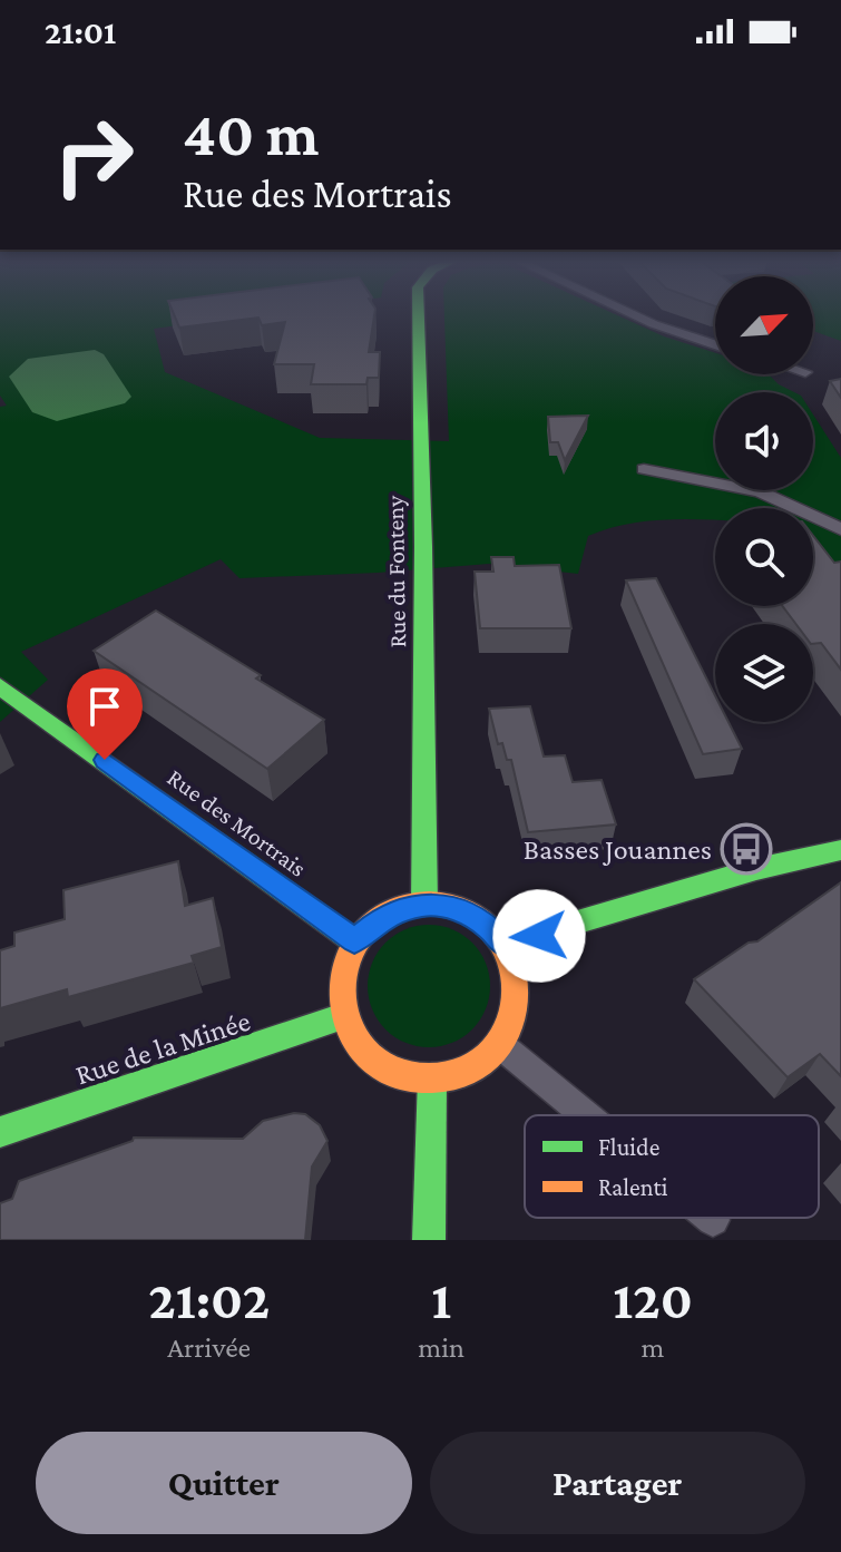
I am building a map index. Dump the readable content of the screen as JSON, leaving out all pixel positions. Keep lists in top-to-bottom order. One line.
{"streets":{"street":["Rue du Fonteny","Rue des Mortrais","Rue de la Minée"]},"crossings":[["Rue du Fonteny","Rue des Mortrais"],["Rue du Fonteny","Rue de la Minée"],["Rue des Mortrais","Rue de la Minée"]],"places":{"bus stop":["Basses Jouannes"]},"legend":["Fluide","Ralenti"],"north":"top right","page":{"status":"21:01","turn":["40 m","Rue des Mortrais"],"eta":["21:02","Arrivée","1","min","120","m"],"buttons":["Quitter","Partager"]}}
